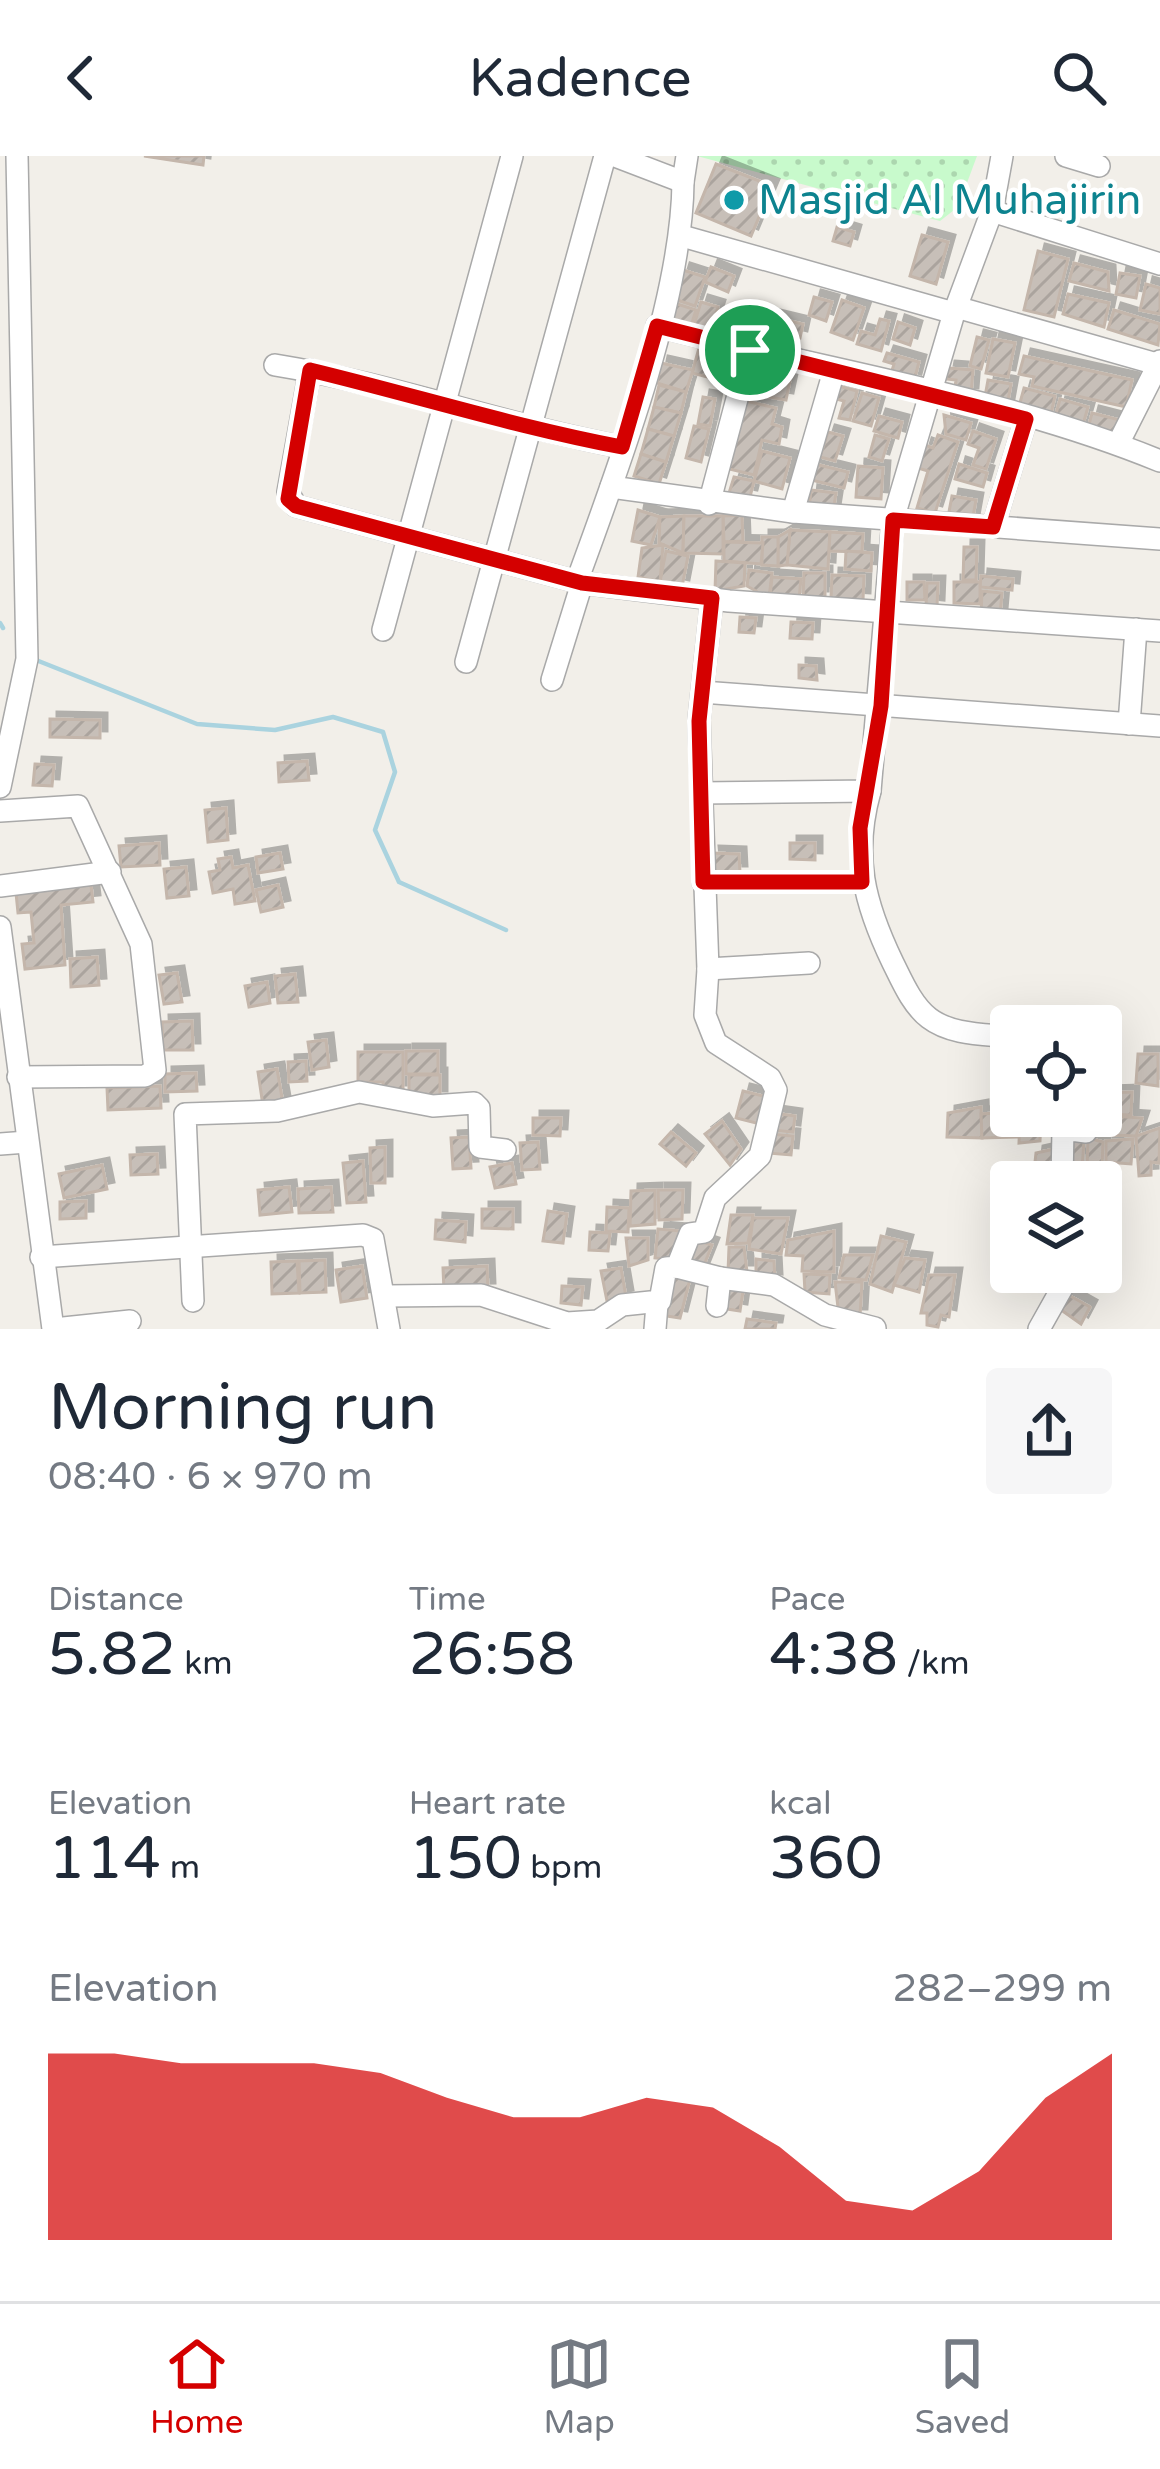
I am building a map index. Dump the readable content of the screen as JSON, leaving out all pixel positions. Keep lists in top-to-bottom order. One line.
{"places":["Masjid Al Muhajirin"],"page":{"header":"Kadence","heading":["Morning run","08:40 · 6 × 970 m"],"stats":[["Distance","5.82 km"],["Time","26:58"],["Pace","4:38 /km"],["Elevation","114 m"],["Heart rate","150 bpm"],["kcal","360"]],"chart":["Elevation","282–299 m"],"tabs":["Home","Map","Saved"]}}
